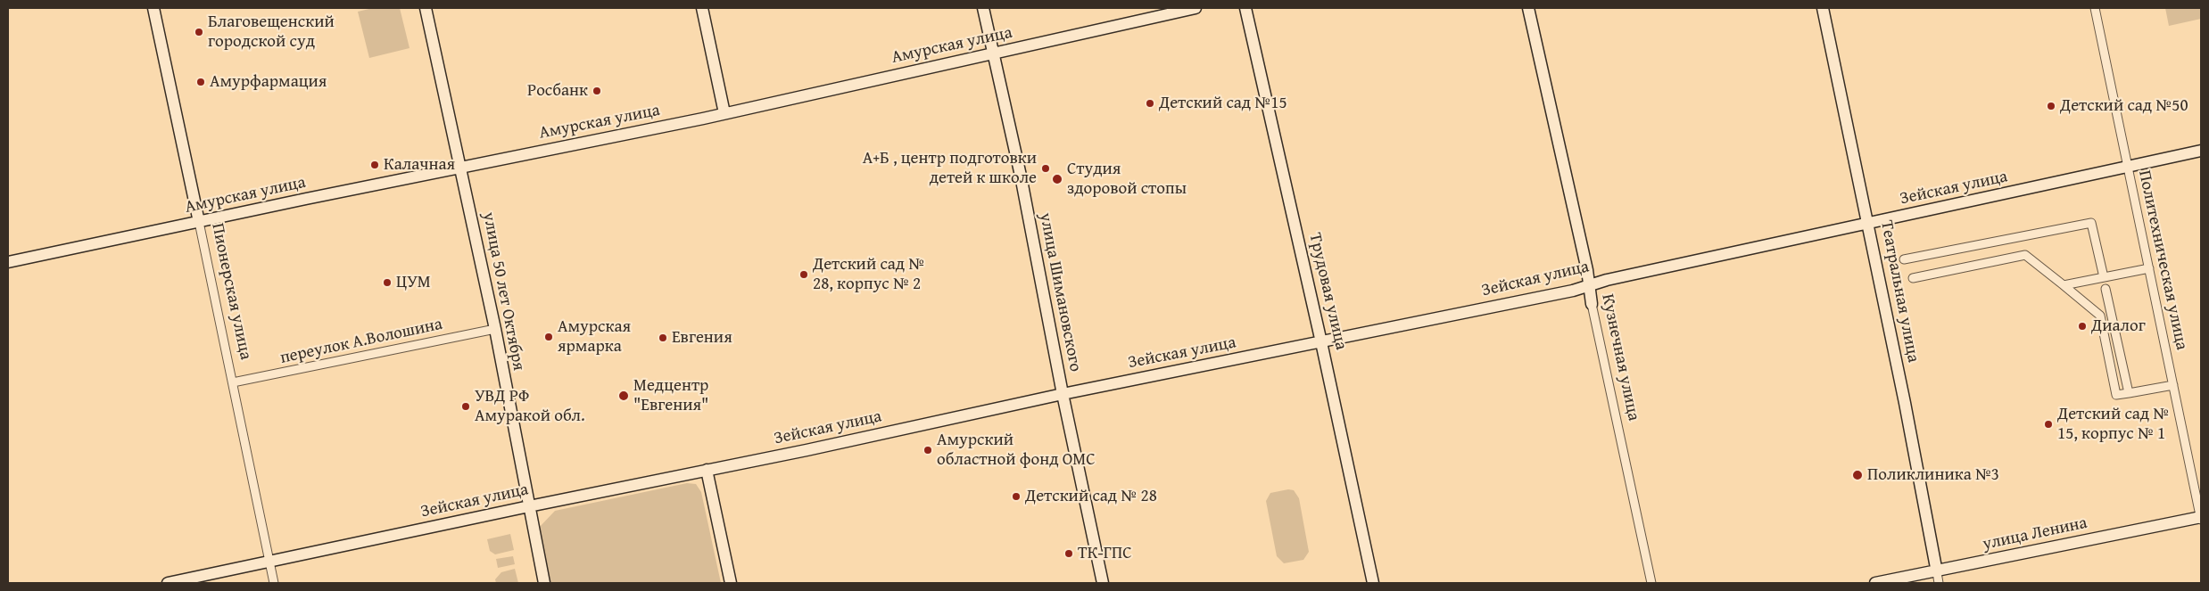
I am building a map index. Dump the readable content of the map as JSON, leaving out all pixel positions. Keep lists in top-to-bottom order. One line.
{"streets":{"street":["Амурская улица","Зейская улица","Политехническая улица","Пионерская улица","улица 50 лет Октября","Трудовая улица","Театральная улица","улица Шимановского","переулок А.Волошина","Кузнечная улица","улица Ленина"]},"crossings":[["Амурская улица","Пионерская улица"],["Амурская улица","улица 50 лет Октября"],["Амурская улица","улица Шимановского"],["Зейская улица","Политехническая улица"],["Зейская улица","Пионерская улица"],["Зейская улица","улица 50 лет Октября"],["Зейская улица","Трудовая улица"],["Зейская улица","Театральная улица"],["Зейская улица","улица Шимановского"],["Зейская улица","Кузнечная улица"],["Политехническая улица","улица Ленина"],["Пионерская улица","переулок А.Волошина"],["улица 50 лет Октября","переулок А.Волошина"],["Театральная улица","улица Ленина"]],"places":["Благовещенский городской суд","Амурфармация","Росбанк","Детский сад №15","Детский сад №50","Калачная","А+Б , центр подготовки детей к школе","Студия здоровой стопы","Детский сад № 28, корпус № 2","ЦУМ","Диалог","Амурская ярмарка","Евгения","Медцентр \"Евгения\"","УВД РФ Амуракой обл.","Детский сад № 15, корпус № 1","Амурский областной фонд ОМС","Поликлиника №3","Детский сад № 28","ТК-ГПС"]}
